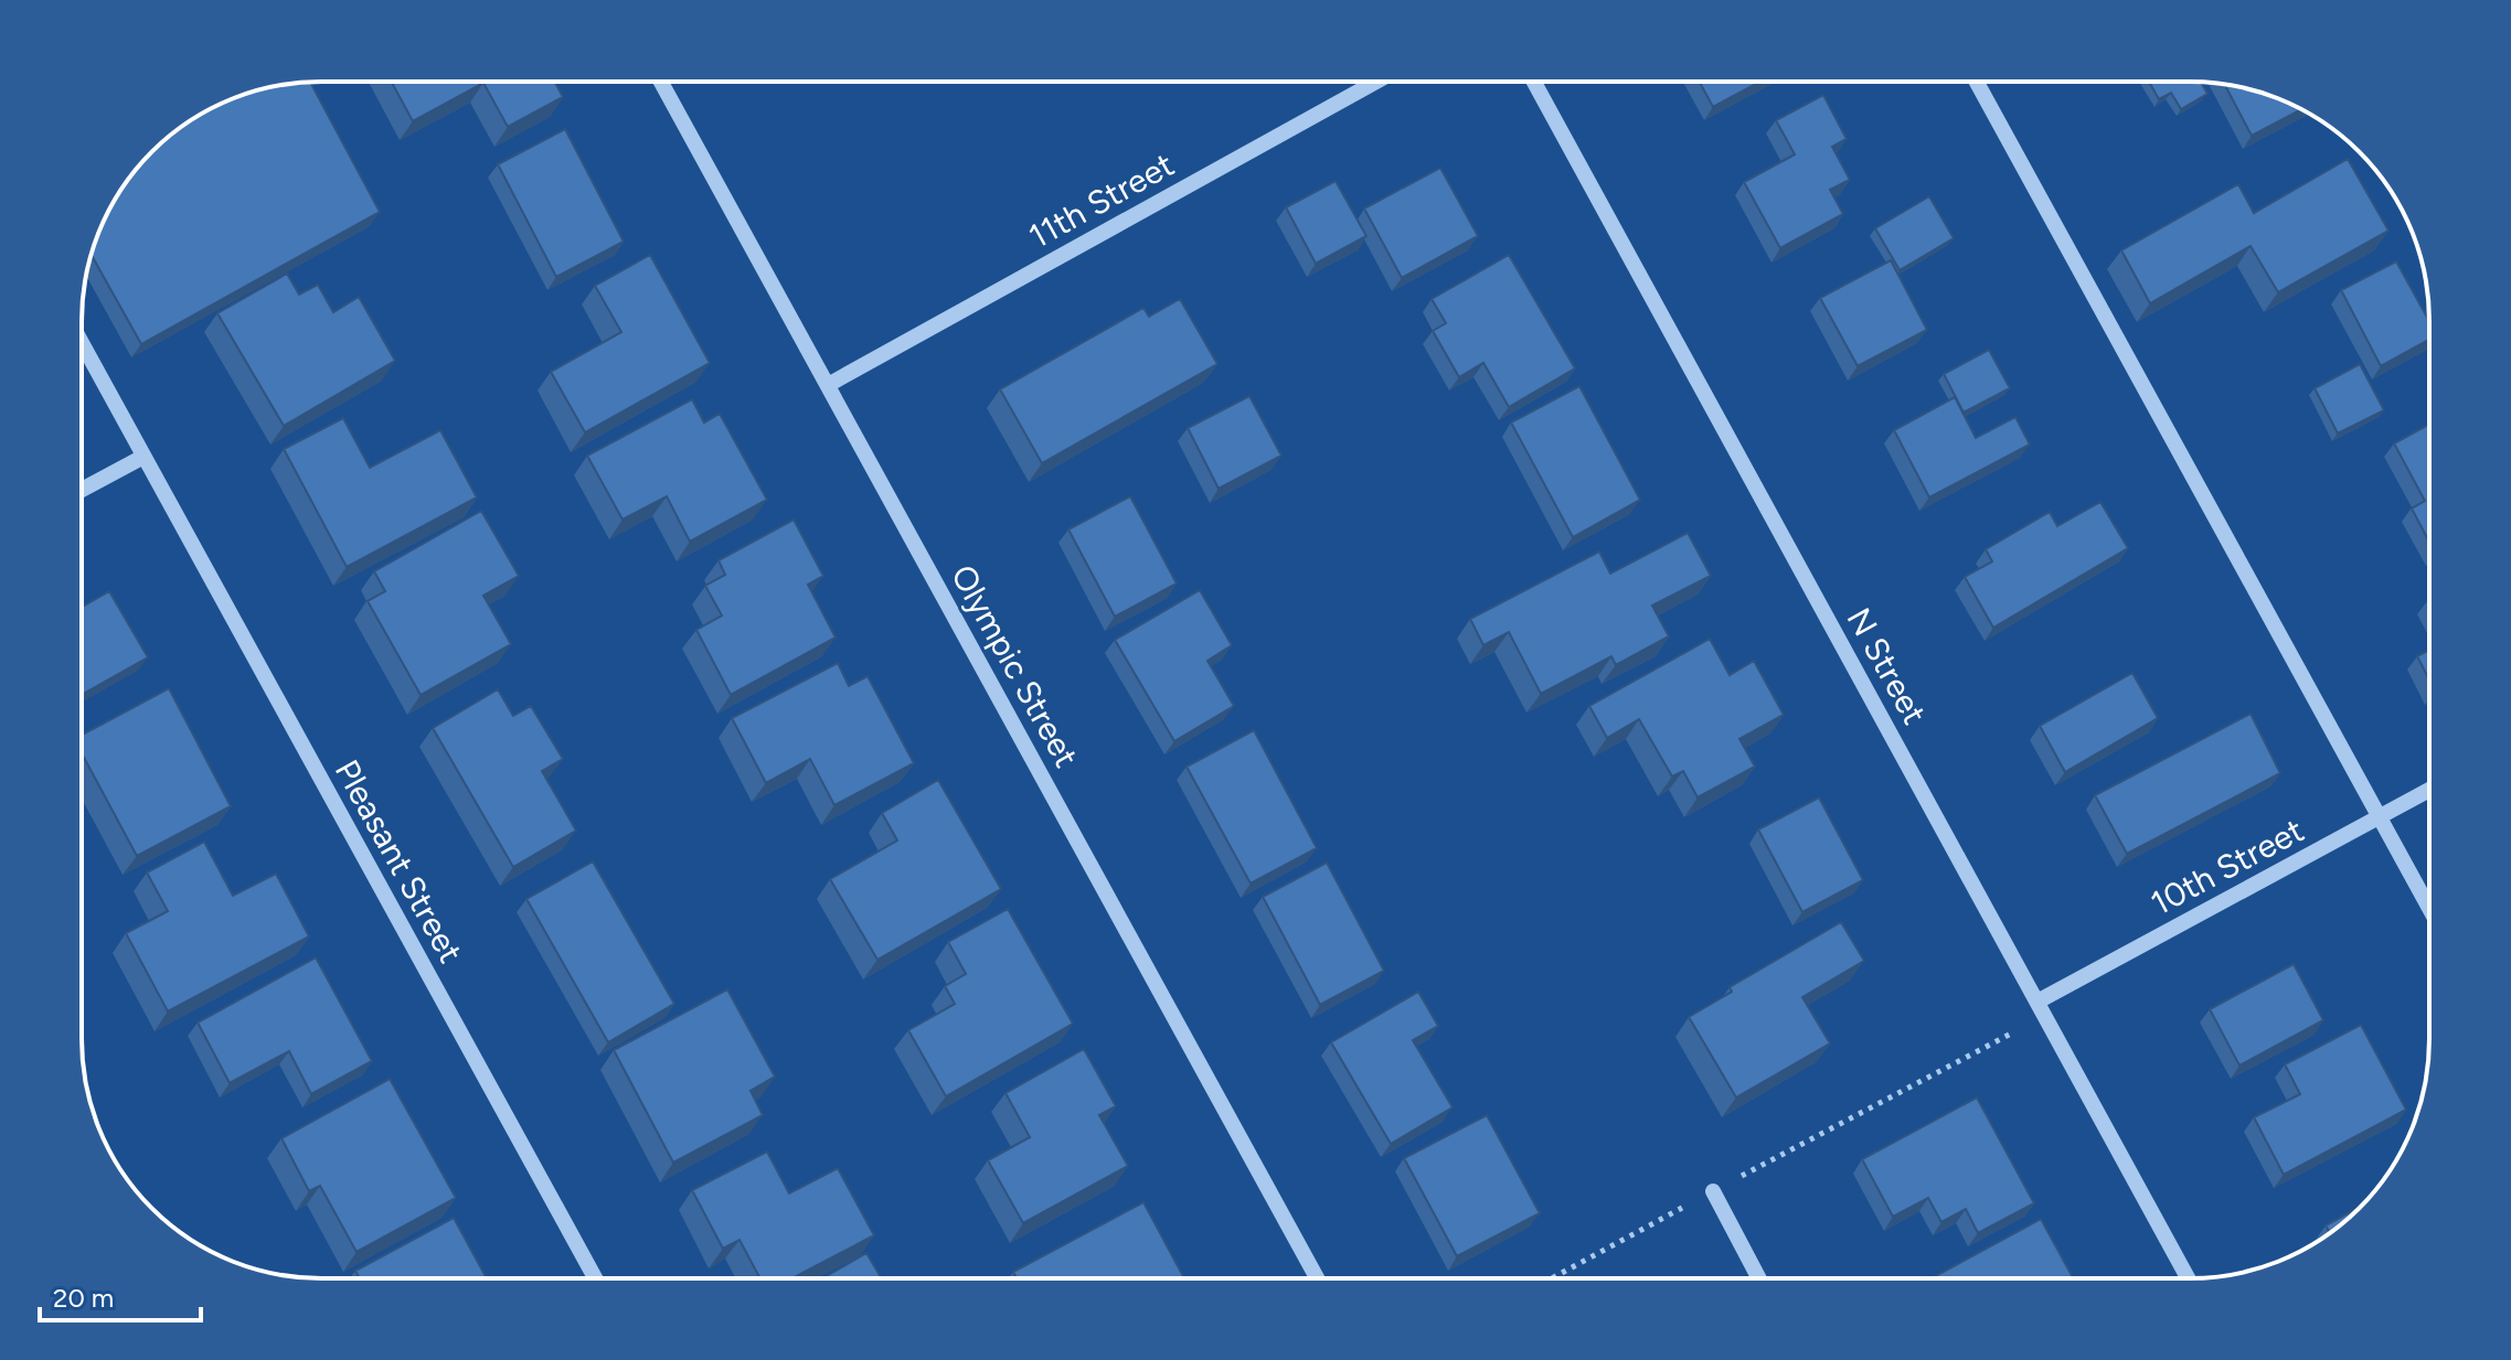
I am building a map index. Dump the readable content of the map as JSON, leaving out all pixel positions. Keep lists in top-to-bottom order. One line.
{"streets":{"street":["11th Street","Olympic Street","N Street","Pleasant Street","10th Street"]},"crossings":[["11th Street","Olympic Street"],["N Street","10th Street"]],"scale_bar":"20 m"}
